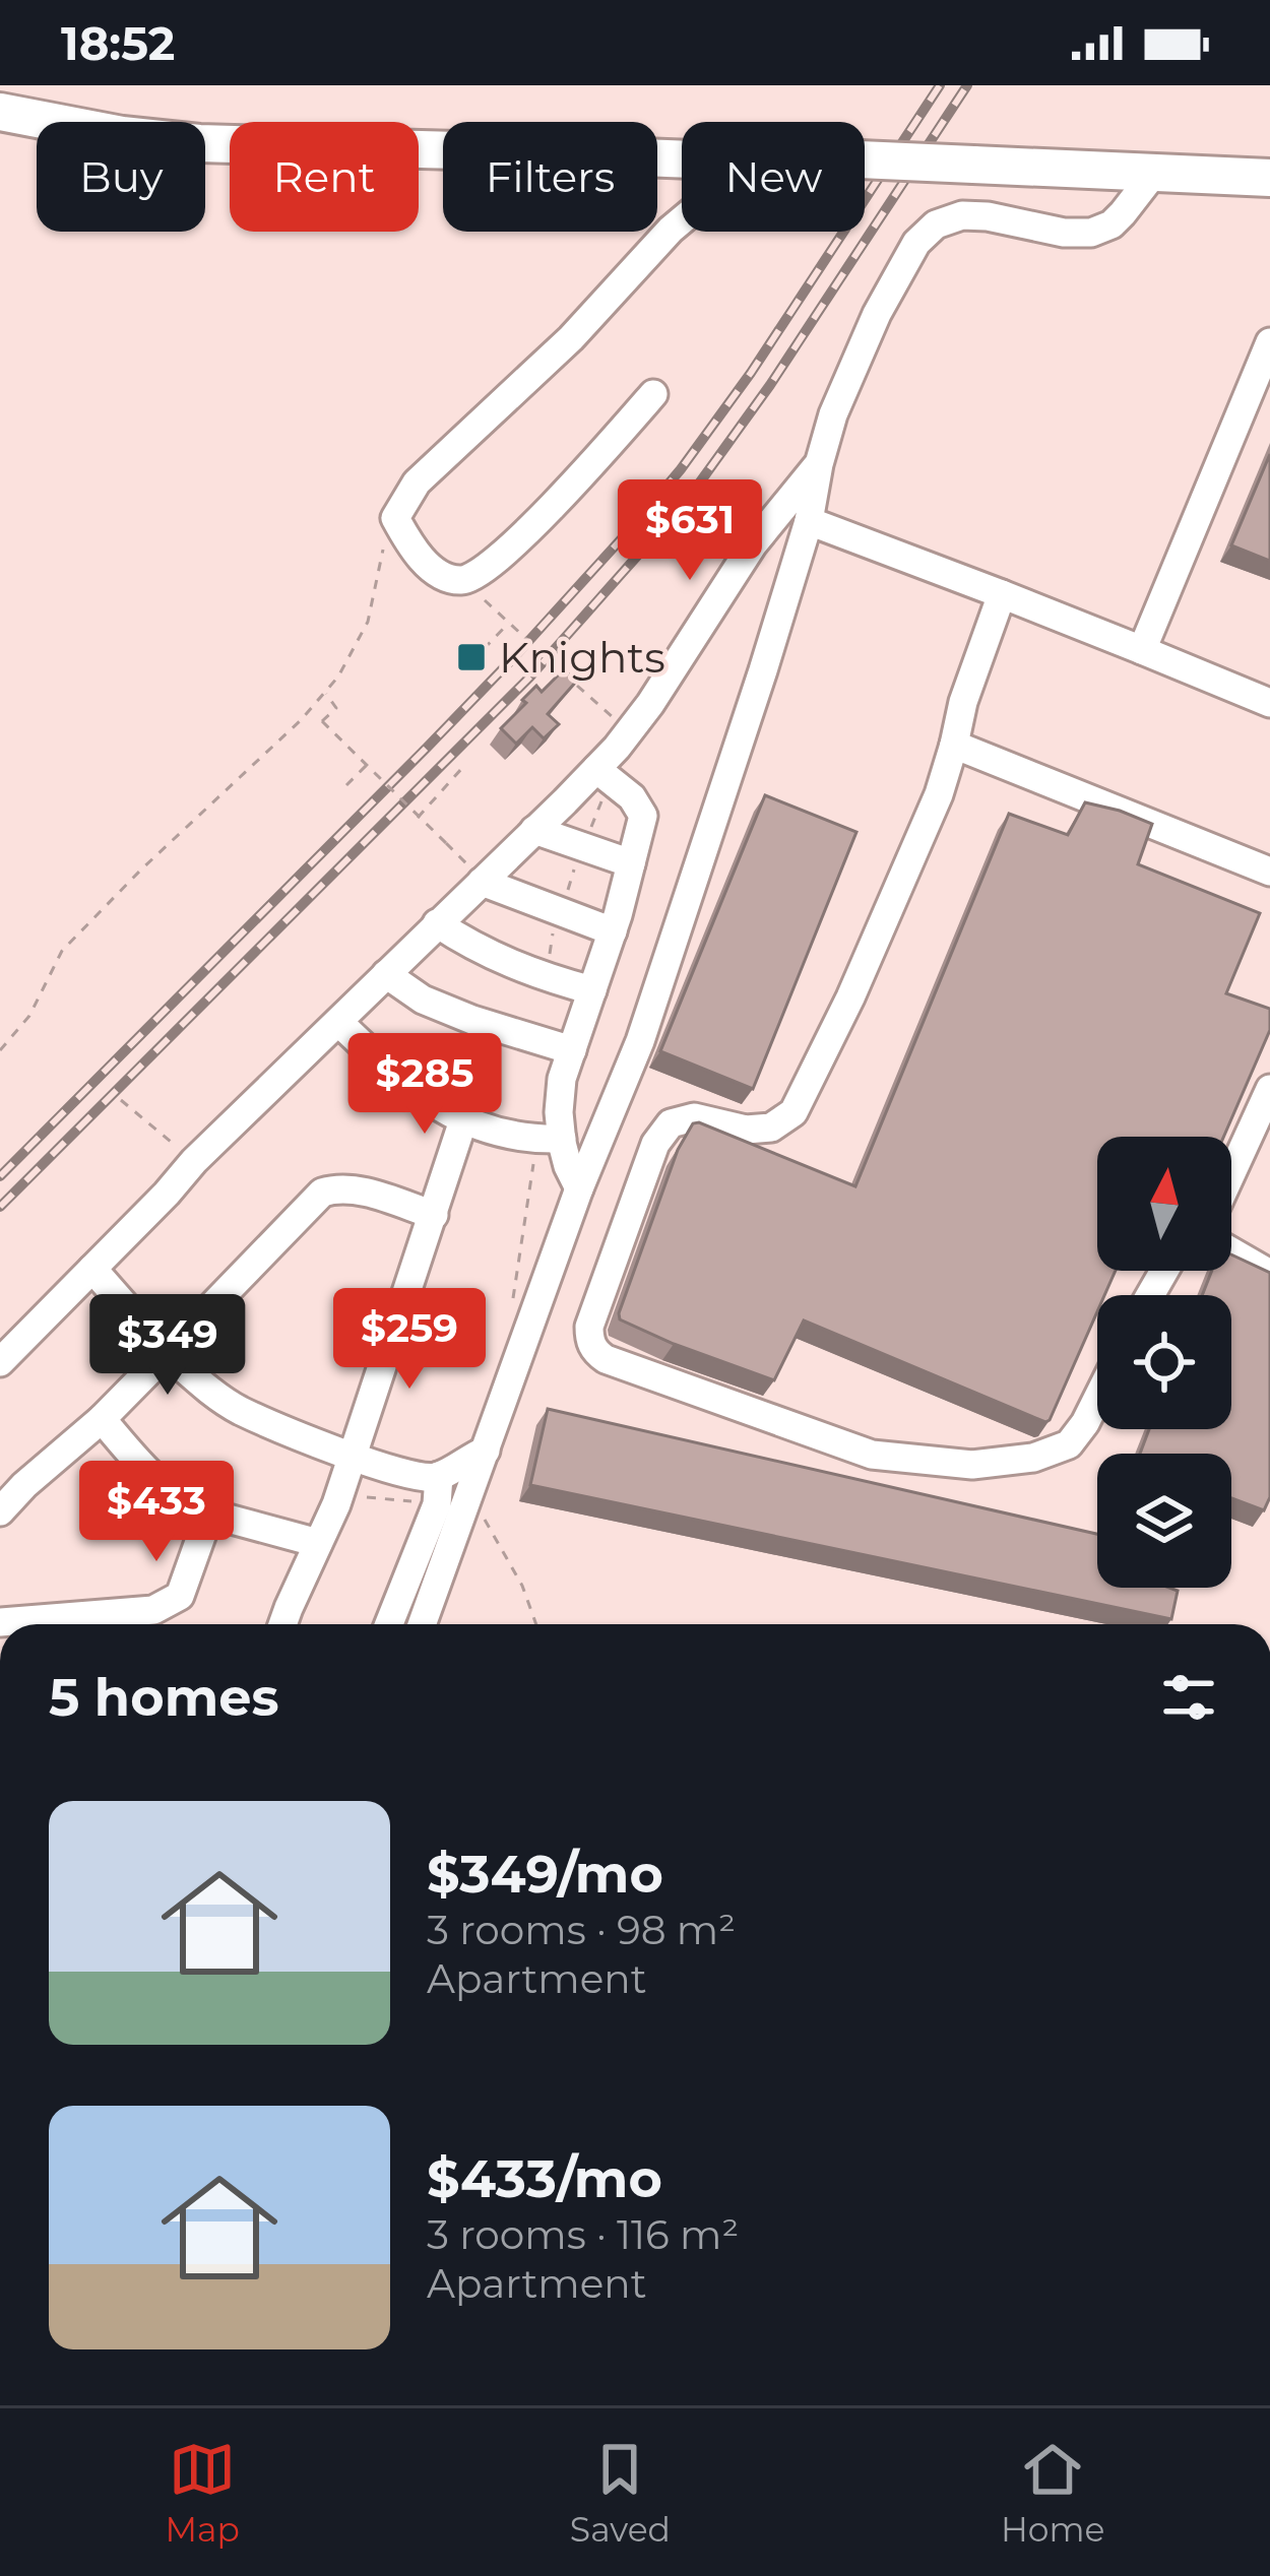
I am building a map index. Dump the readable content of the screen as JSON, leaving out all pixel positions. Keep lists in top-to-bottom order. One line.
{"places":{"transit":["Knights"]},"north":"top","page":{"status":"18:52","chip":["Buy","Rent","Filters","New"],"price":["$631","$285","$259","$349","$433"],"heading":"5 homes","list":[{"name":"$349/mo","note":"3 rooms · 98 m² · Apartment"},{"name":"$433/mo","note":"3 rooms · 116 m² · Apartment"}],"tabs":["Map","Saved","Home"]}}
